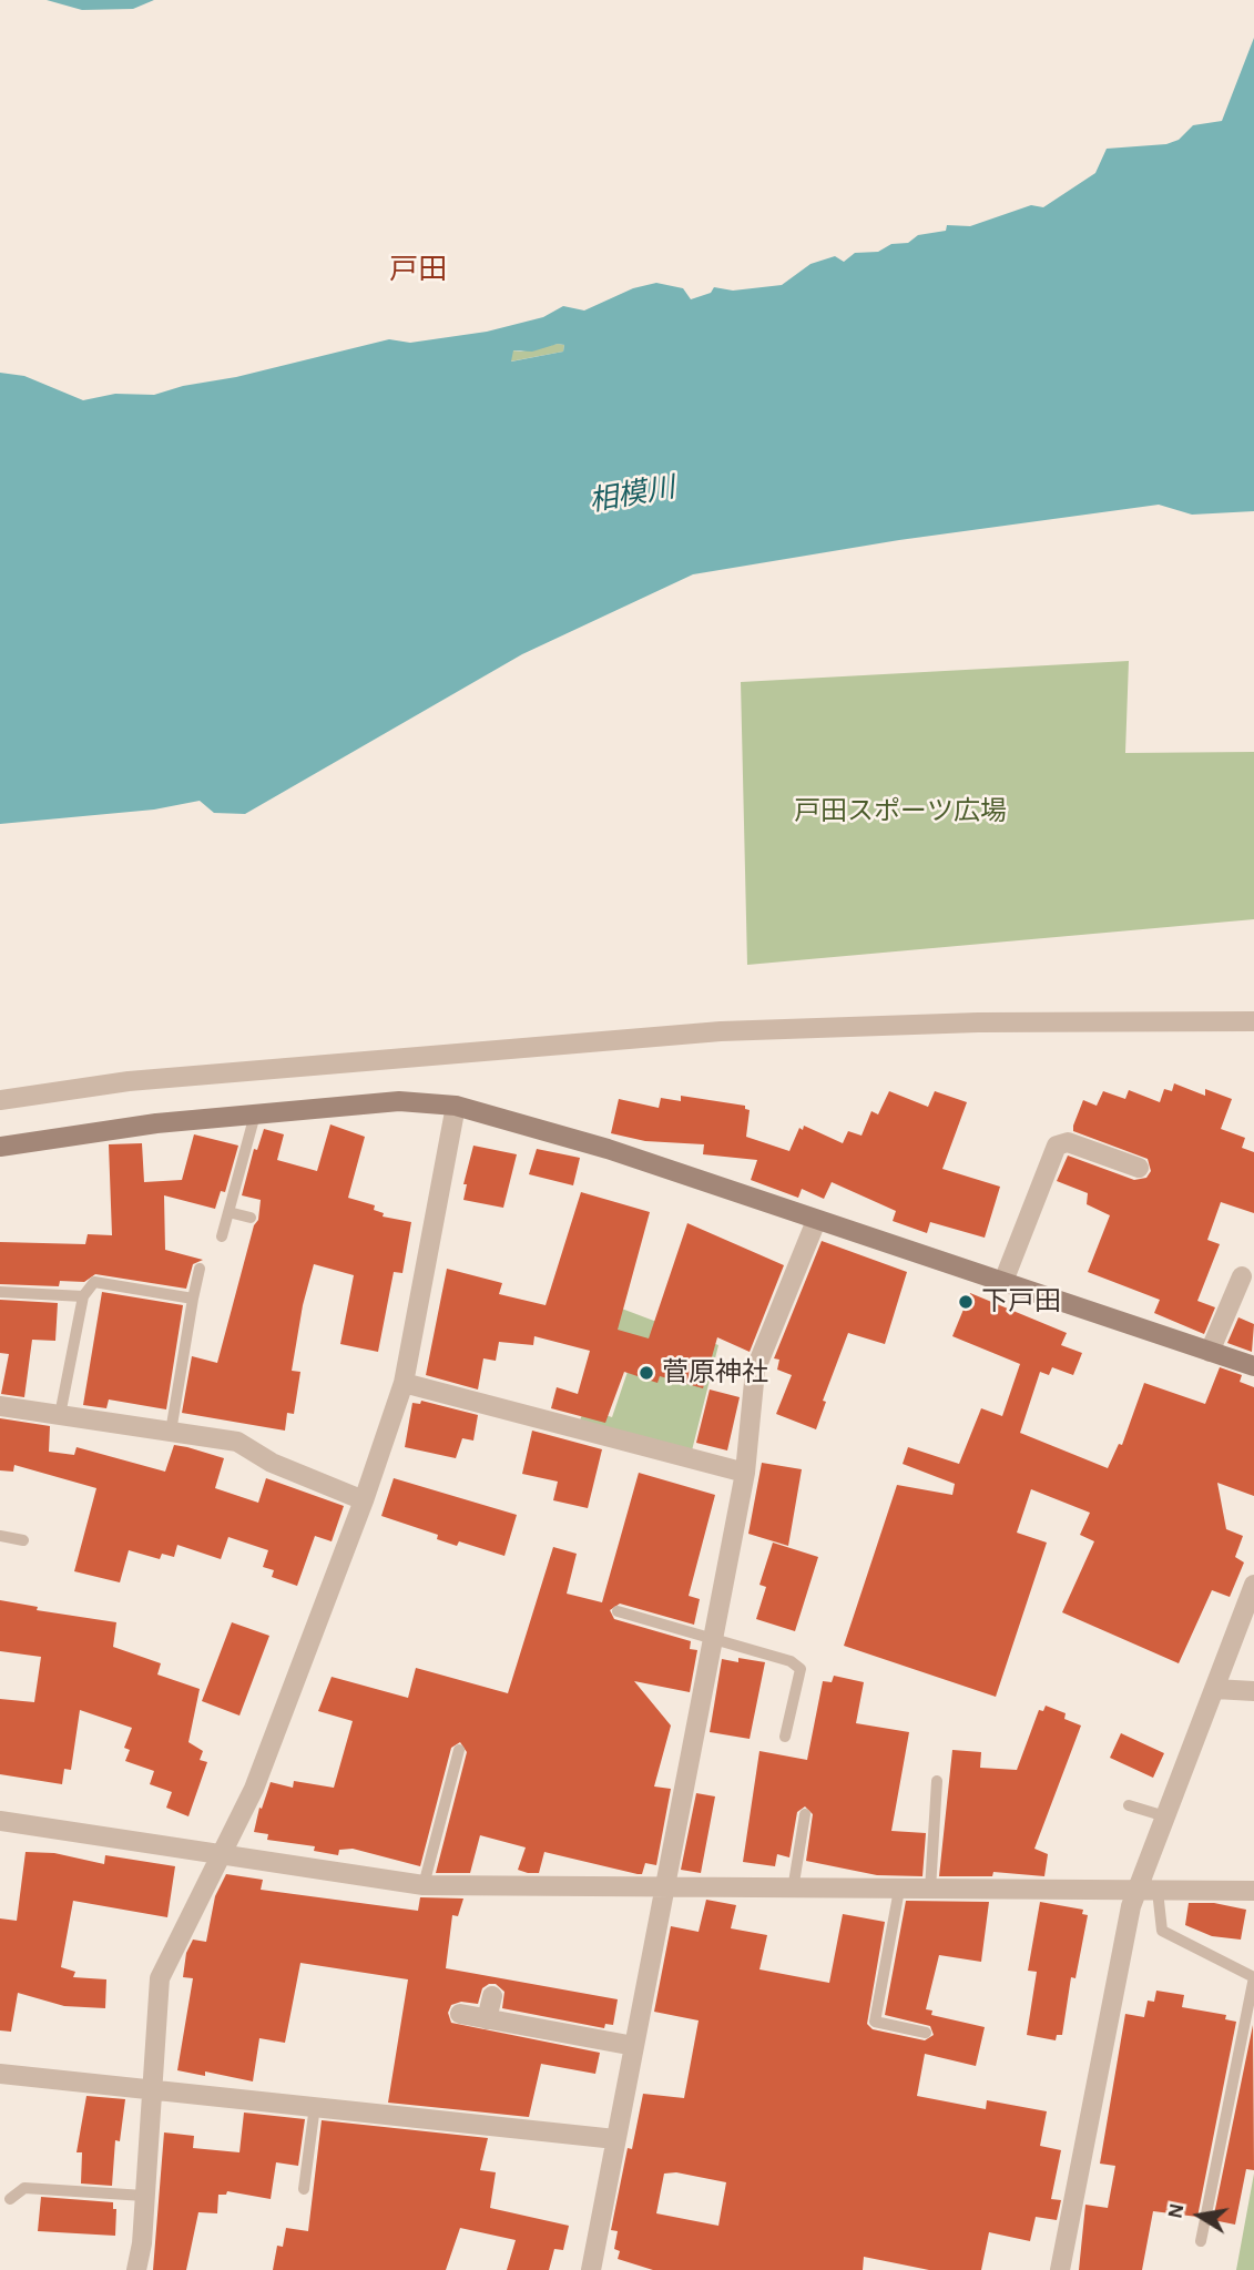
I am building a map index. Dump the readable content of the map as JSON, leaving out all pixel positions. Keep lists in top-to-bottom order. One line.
{"districts":["戸田"],"water":["相模川"],"parks":["戸田スポーツ広場"],"places":["下戸田","菅原神社"],"north":"left"}
